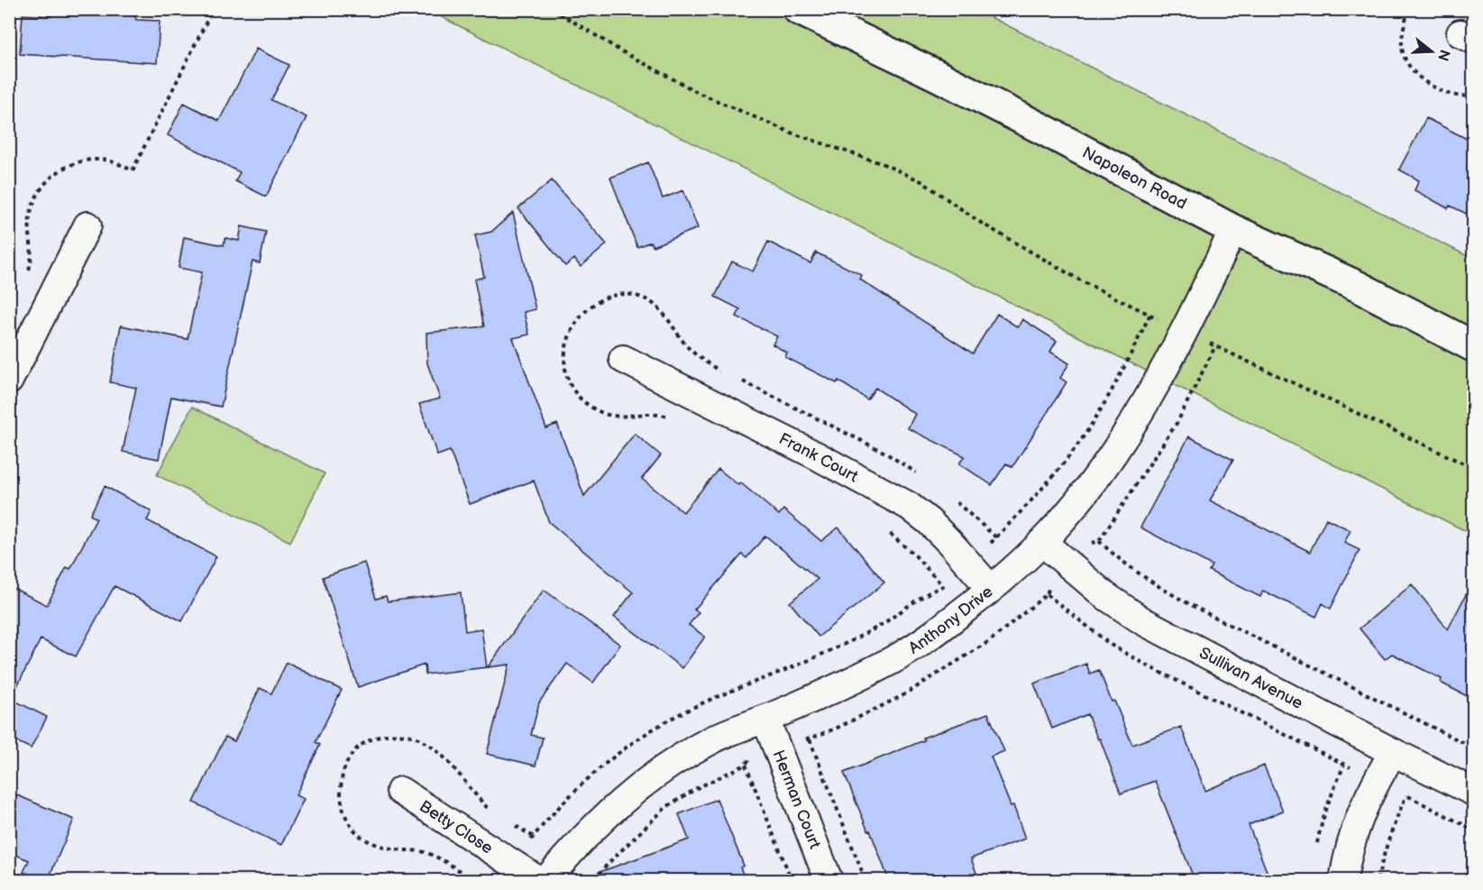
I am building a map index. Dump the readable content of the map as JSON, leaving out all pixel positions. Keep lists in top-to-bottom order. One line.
{"streets":{"main road":["Napoleon Road"],"street":["Frank Court","Anthony Drive","Sullivan Avenue","Herman Court","Betty Close"]},"crossings":[["Napoleon Road","Anthony Drive"],["Frank Court","Anthony Drive"],["Anthony Drive","Sullivan Avenue"],["Anthony Drive","Herman Court"]],"north":"right"}
